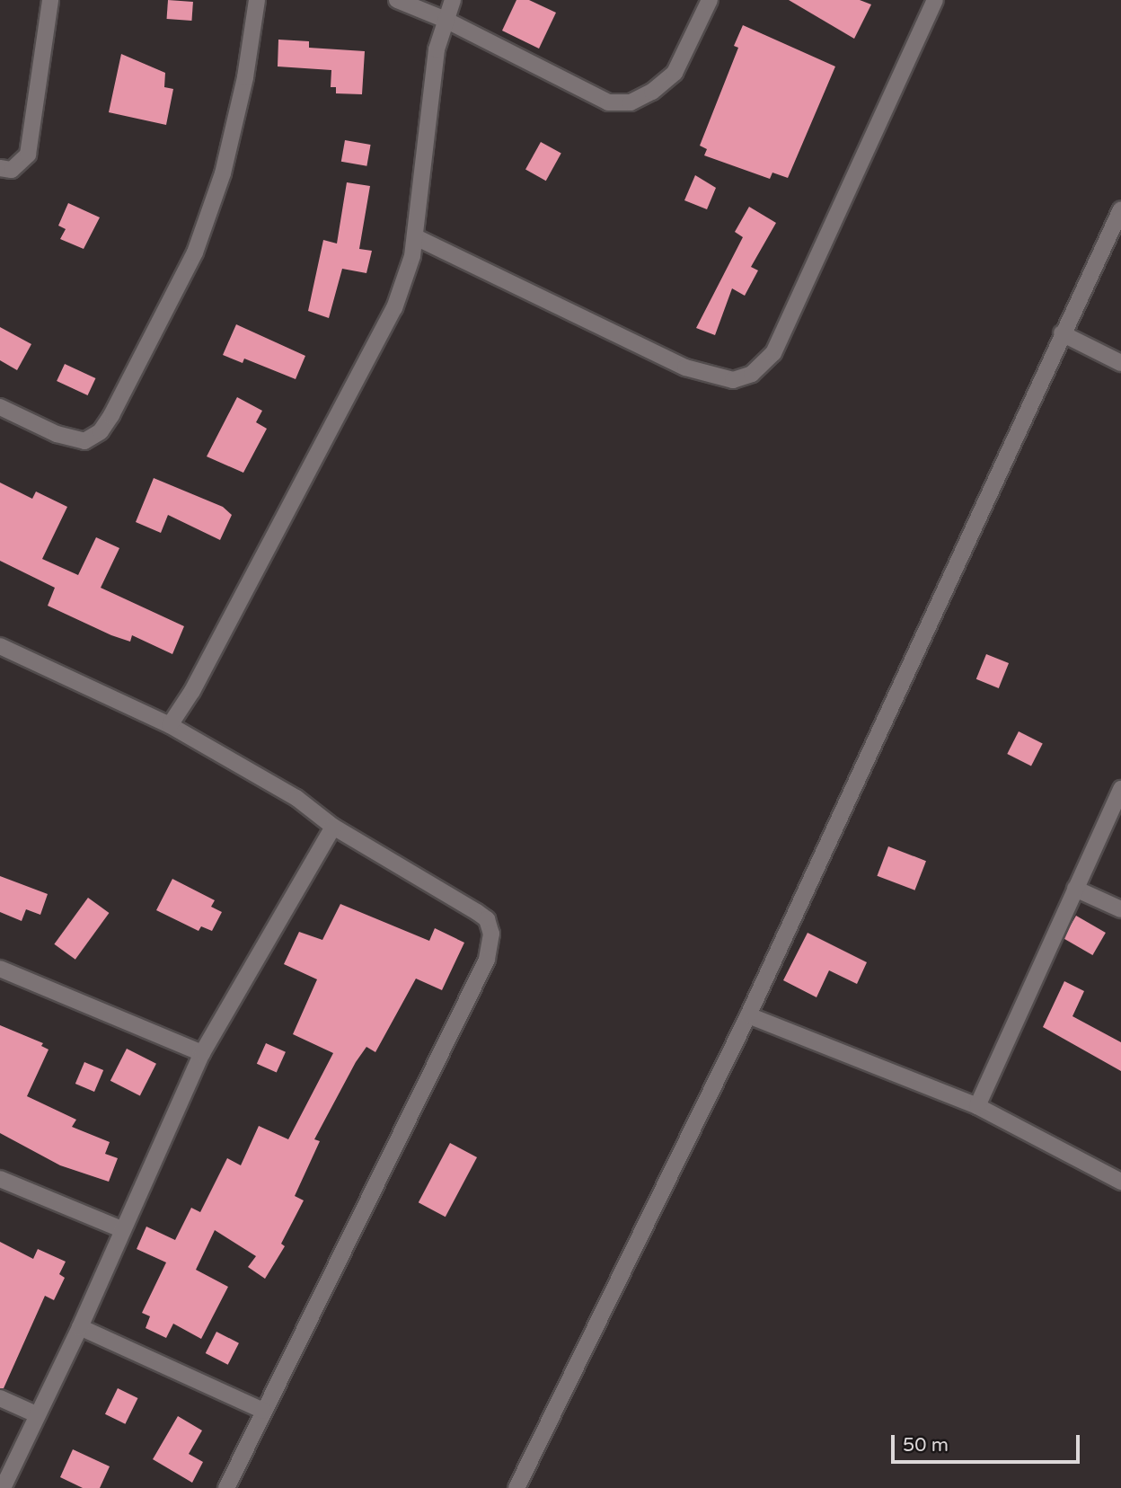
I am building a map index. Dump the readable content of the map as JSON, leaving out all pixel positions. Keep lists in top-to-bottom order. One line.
{"scale_bar":"50 m"}
